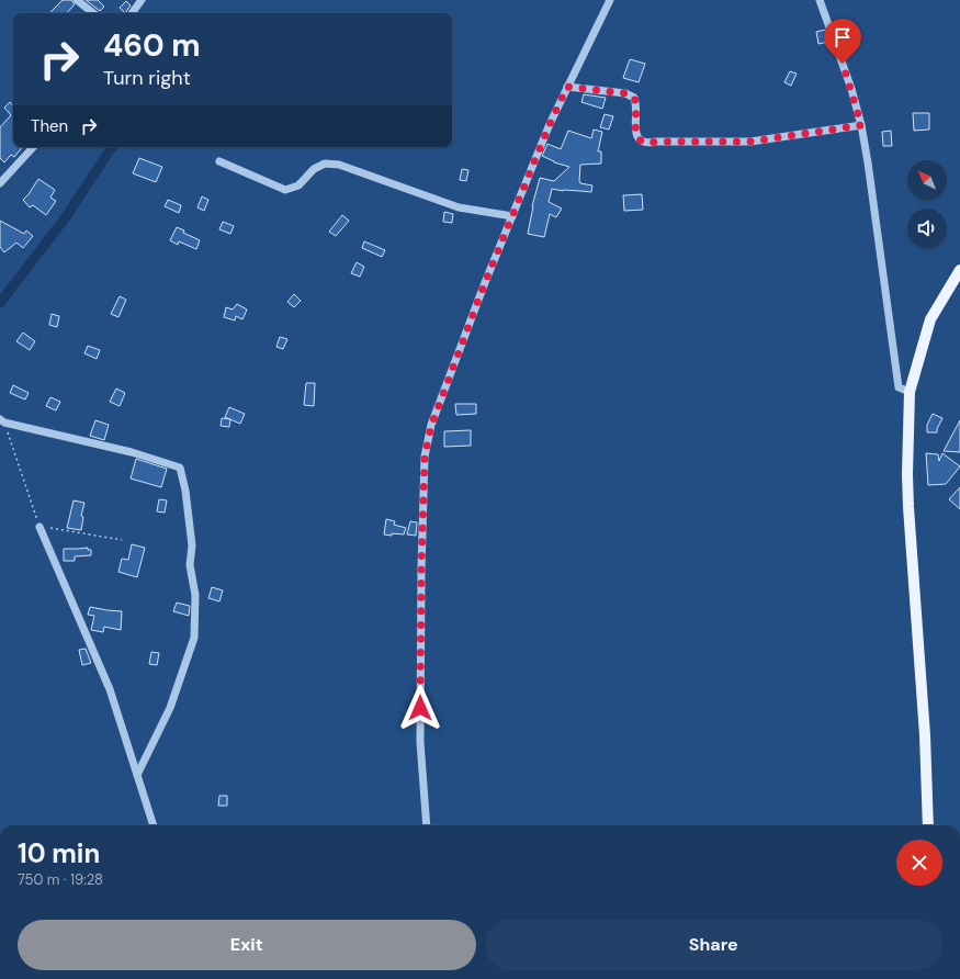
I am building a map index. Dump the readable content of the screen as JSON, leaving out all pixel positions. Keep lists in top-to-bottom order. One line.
{"north":"top left","page":{"turn":["460 m","Turn right"],"then":"Then","heading":["10 min","750 m · 19:28"],"buttons":["Exit","Share"]}}
